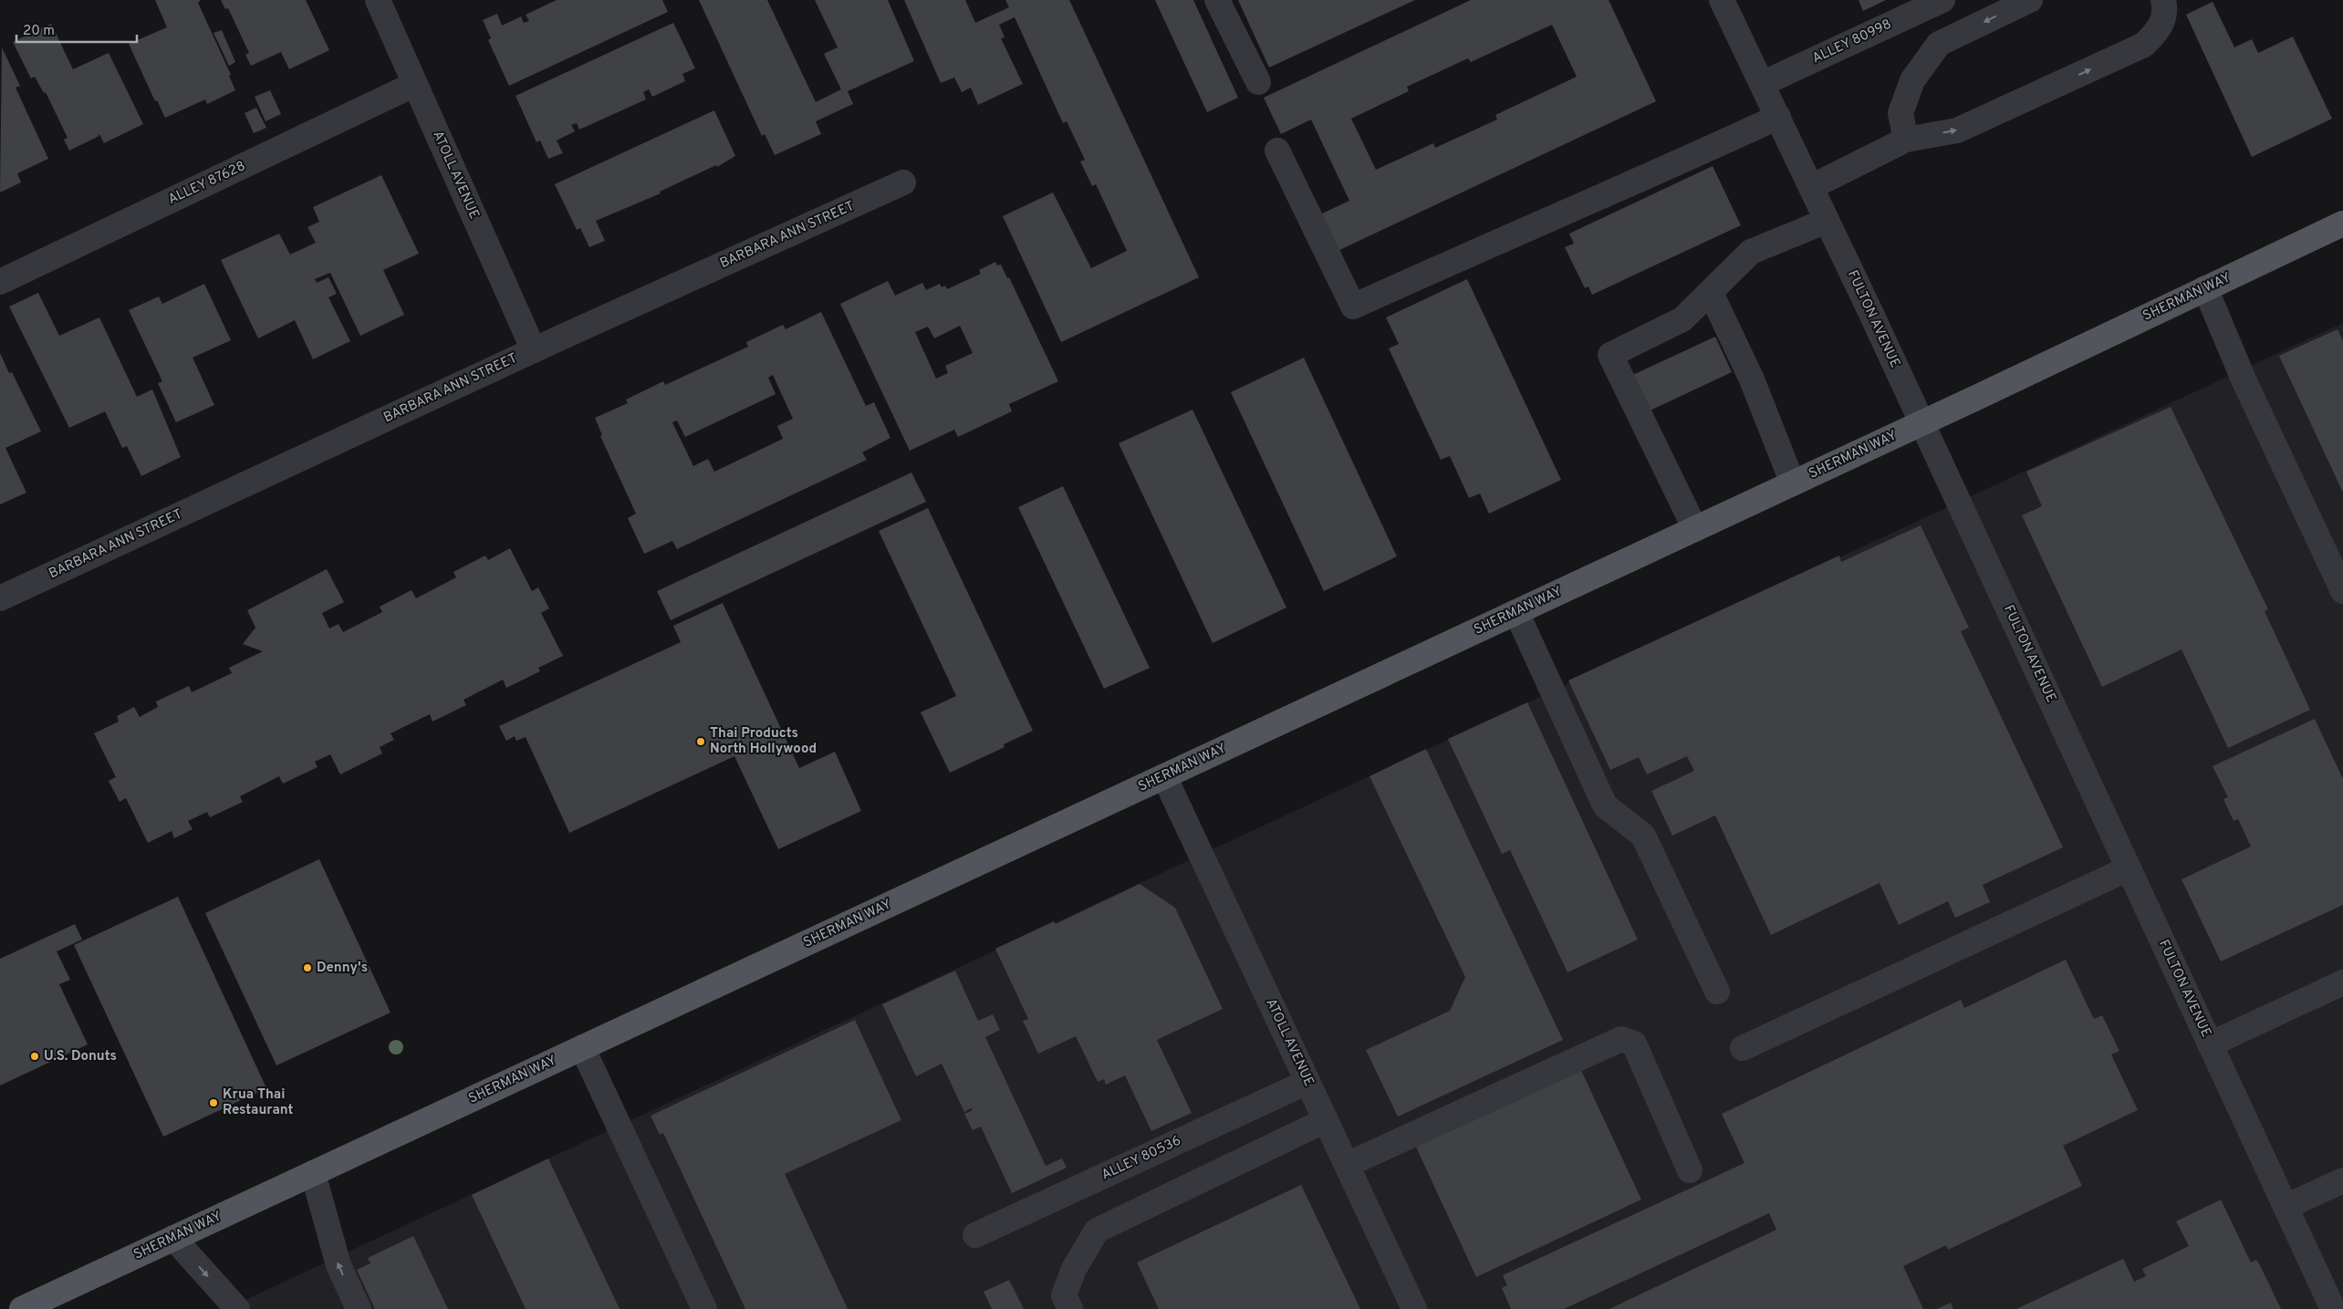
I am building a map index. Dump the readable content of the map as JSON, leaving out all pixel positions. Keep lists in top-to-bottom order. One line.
{"streets":{"main road":["SHERMAN WAY"],"street":["ALLEY 80998","ATOLL AVENUE","ALLEY 87628","BARBARA ANN STREET","FULTON AVENUE","ALLEY 80536"]},"crossings":[["ALLEY 80998","FULTON AVENUE"],["ATOLL AVENUE","ALLEY 87628"],["ATOLL AVENUE","BARBARA ANN STREET"],["ATOLL AVENUE","SHERMAN WAY"],["ATOLL AVENUE","ALLEY 80536"],["SHERMAN WAY","FULTON AVENUE"]],"places":["Thai Products North Hollywood","Denny's","U.S. Donuts","Krua Thai Restaurant"],"scale_bar":"20 m"}
